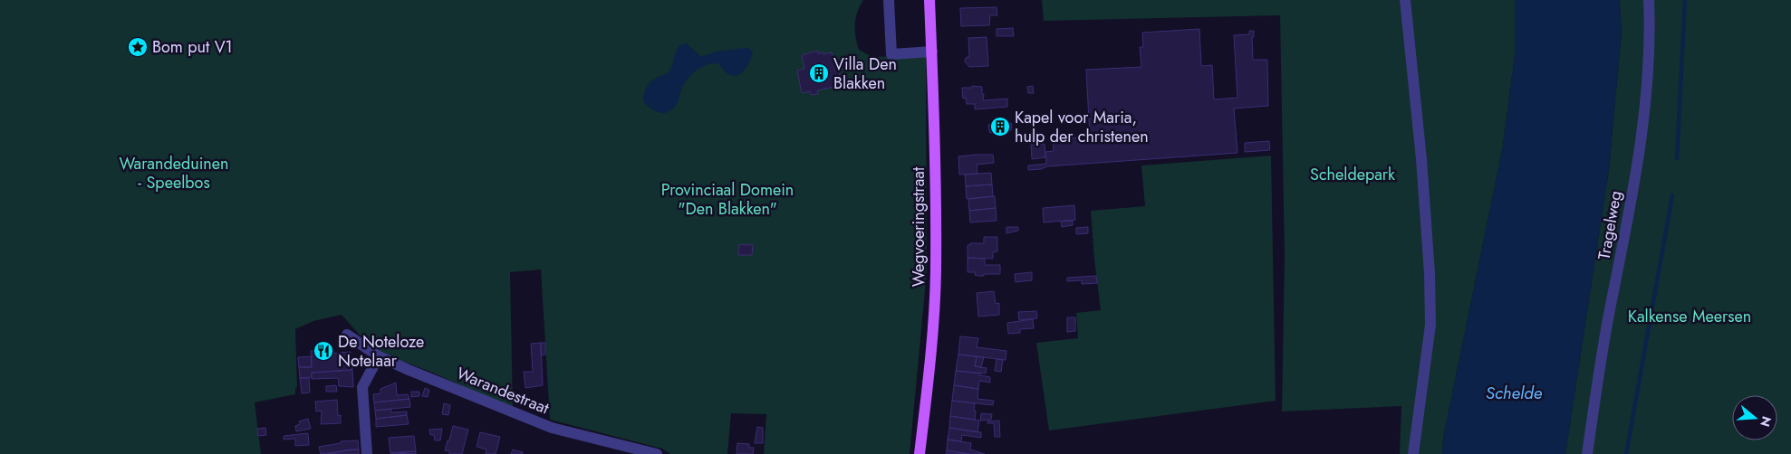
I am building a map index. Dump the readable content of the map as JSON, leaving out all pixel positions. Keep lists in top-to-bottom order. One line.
{"streets":{"main road":["Wegvoeringstraat"],"street":["Tragelweg","Warandestraat"]},"water":["Schelde"],"parks":["Warandeduinen - Speelbos","Scheldepark","Provinciaal Domein \"Den Blakken\"","Kalkense Meersen"],"places":{"place":["Bom put V1"],"building":["Villa Den Blakken","Kapel voor Maria, hulp der christenen"],"restaurant":["De Noteloze Notelaar"]},"north":"right"}
